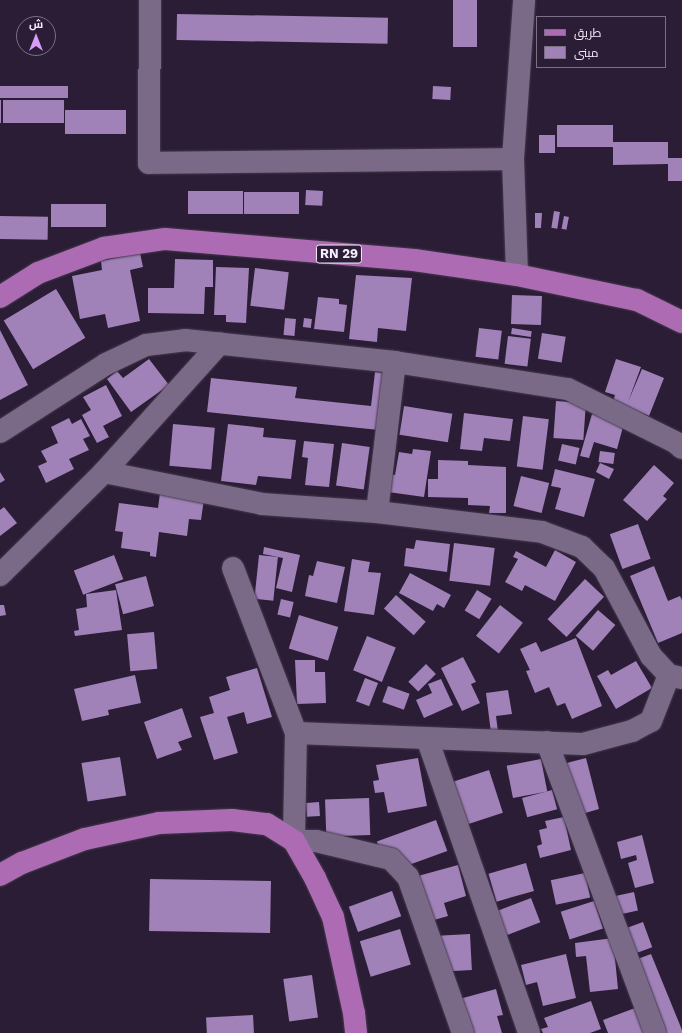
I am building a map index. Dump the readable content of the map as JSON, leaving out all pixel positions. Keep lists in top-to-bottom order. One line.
{"streets":{"main road":["RN 29"]},"legend":["طريق","مبنى"],"north":"top"}
